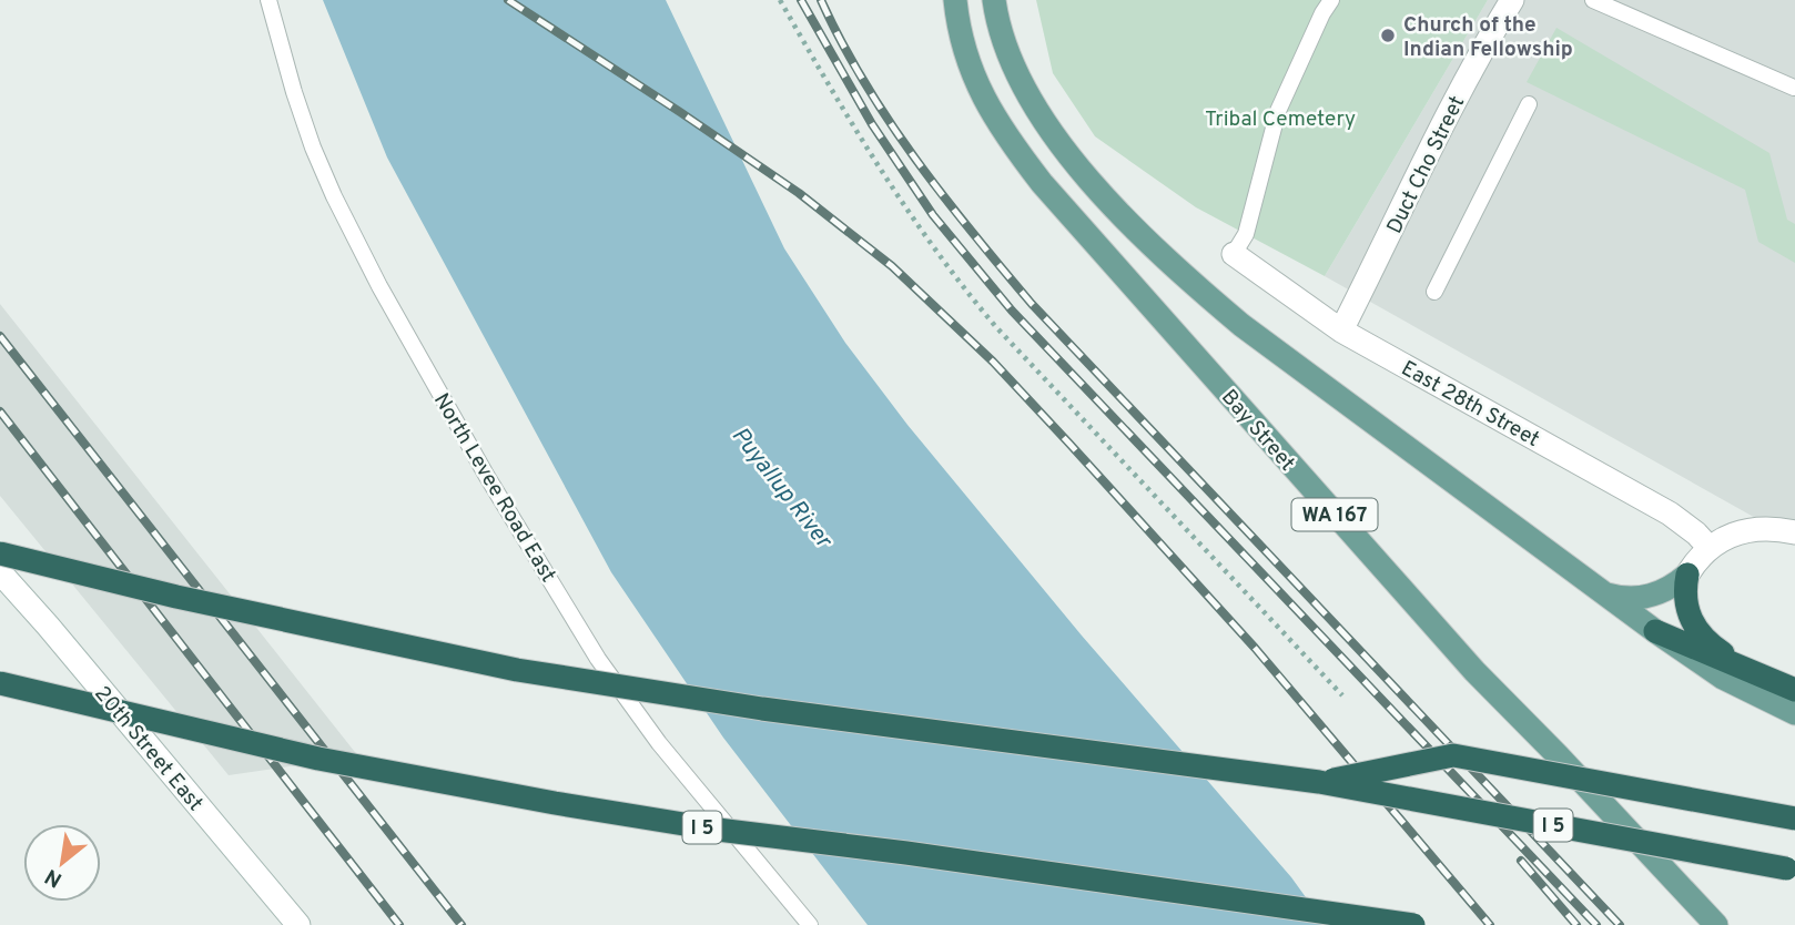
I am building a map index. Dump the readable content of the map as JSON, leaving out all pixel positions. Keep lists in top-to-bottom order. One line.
{"streets":{"highway":["I 5"],"main road":["Bay Street","WA 167"],"street":["Duct Cho Street","East 28th Street","20th Street East"],"lane":["North Levee Road East"]},"crossings":[["Duct Cho Street","East 28th Street"]],"water":["Puyallup River"],"parks":["Tribal Cemetery"],"places":["Church of the Indian Fellowship"],"north":"bottom left"}
